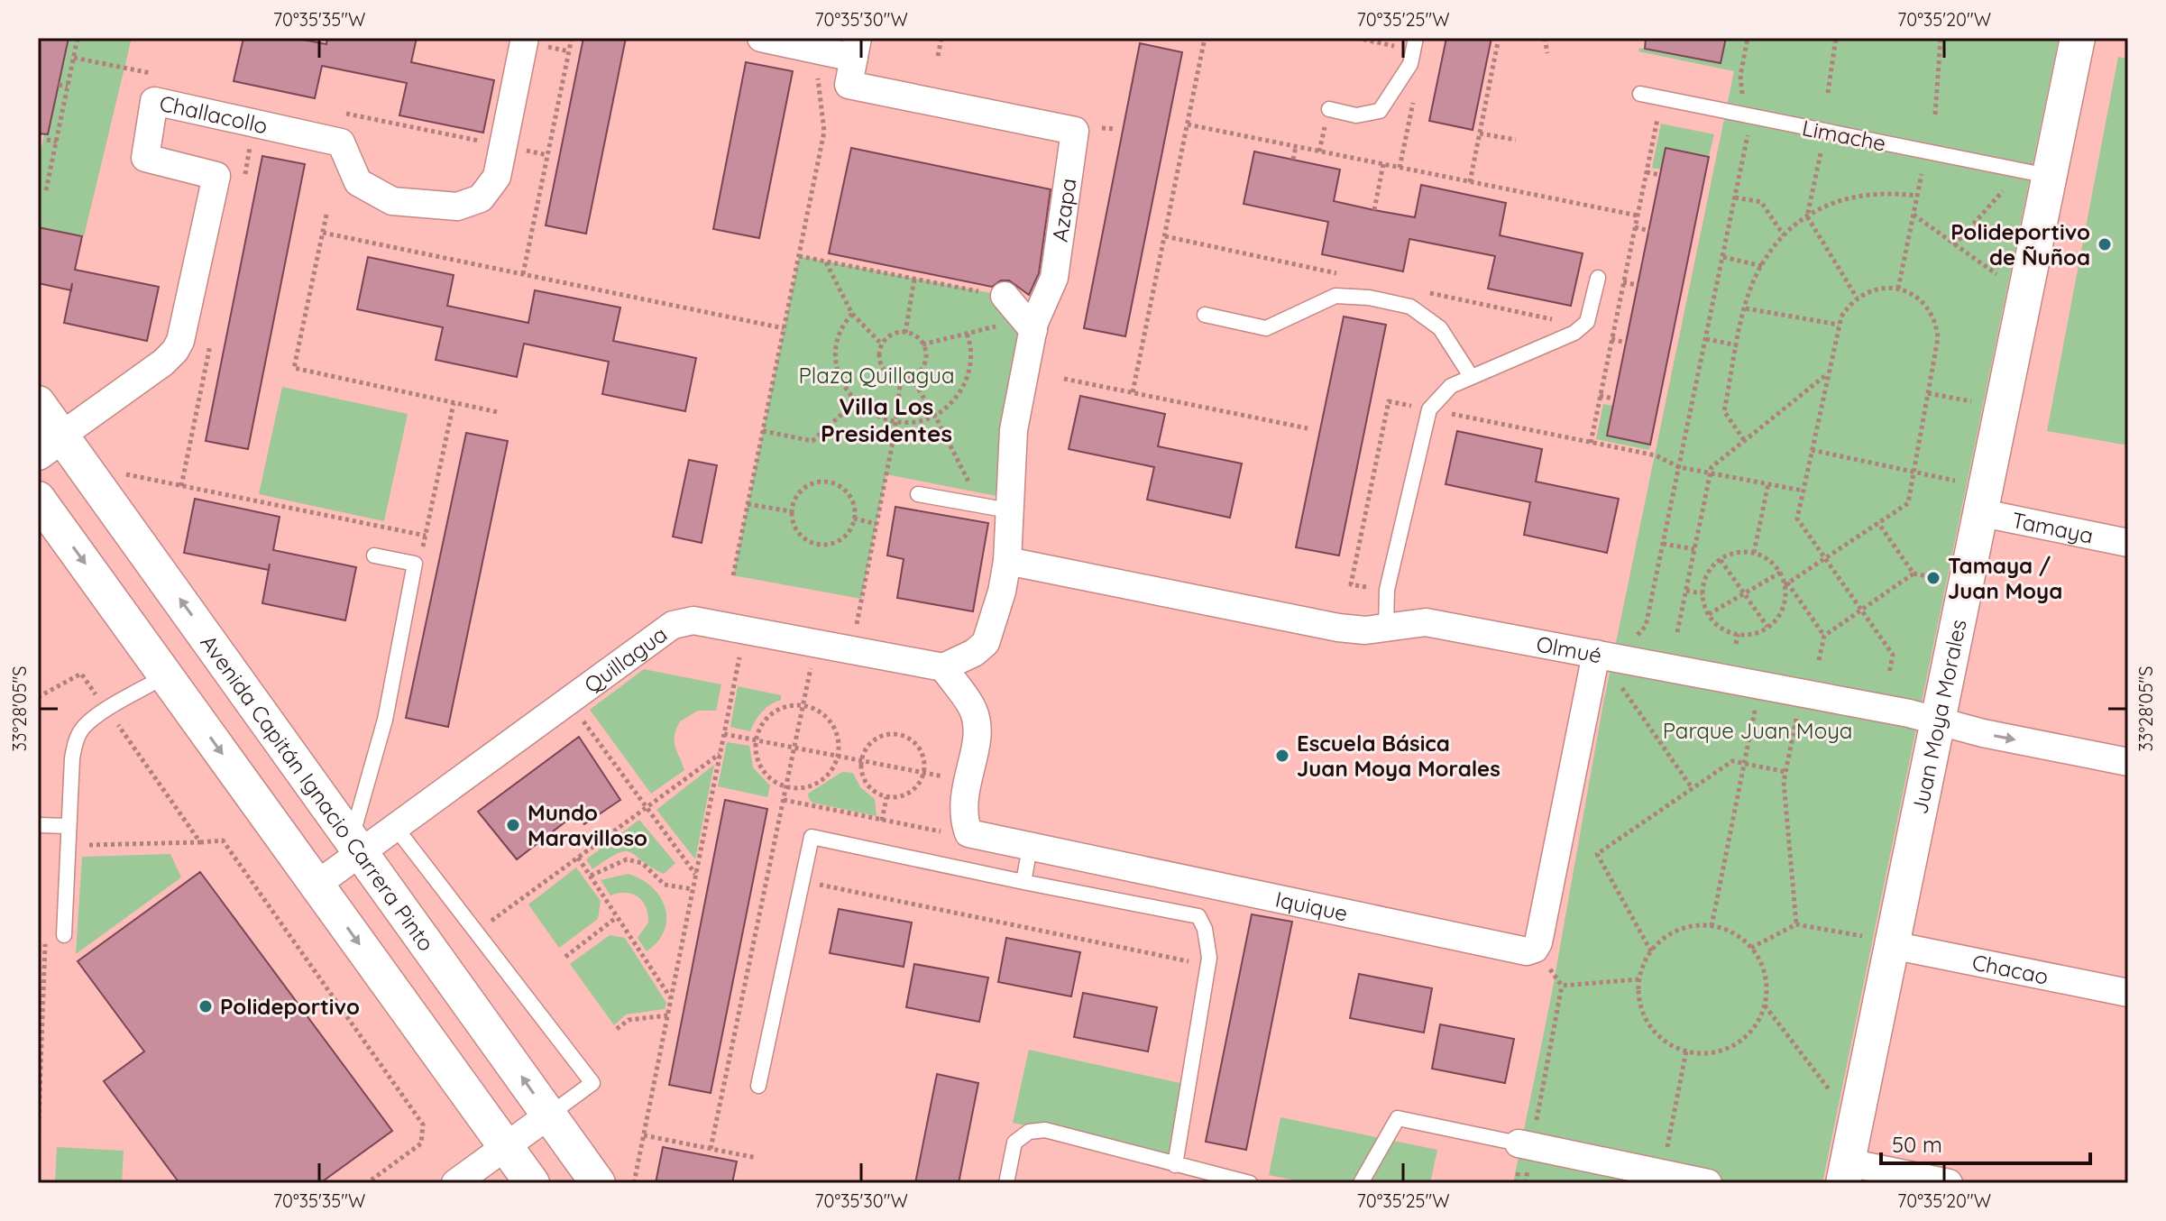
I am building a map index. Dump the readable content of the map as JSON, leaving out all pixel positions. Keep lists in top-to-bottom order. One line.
{"streets":{"street":["Challacollo","Azapa","Tamaya","Olmué","Quillagua","Juan Moya Morales","Avenida Capitán Ignacio Carrera Pinto","Iquique","Chacao"],"lane":["Limache"]},"crossings":[["Challacollo","Avenida Capitán Ignacio Carrera Pinto"],["Limache","Juan Moya Morales"],["Azapa","Olmué"],["Tamaya","Juan Moya Morales"],["Olmué","Juan Moya Morales"],["Quillagua","Avenida Capitán Ignacio Carrera Pinto"],["Juan Moya Morales","Chacao"]],"districts":["Villa Los Presidentes"],"parks":["Plaza Quillagua","Parque Juan Moya"],"places":["Polideportivo de Ñuñoa","Tamaya / Juan Moya","Escuela Básica Juan Moya Morales","Mundo Maravilloso","Polideportivo"],"scale_bar":"50 m","coordinates":["70°35'35\"W","70°35'30\"W","70°35'25\"W","70°35'20\"W","33°28'05\"S"]}
